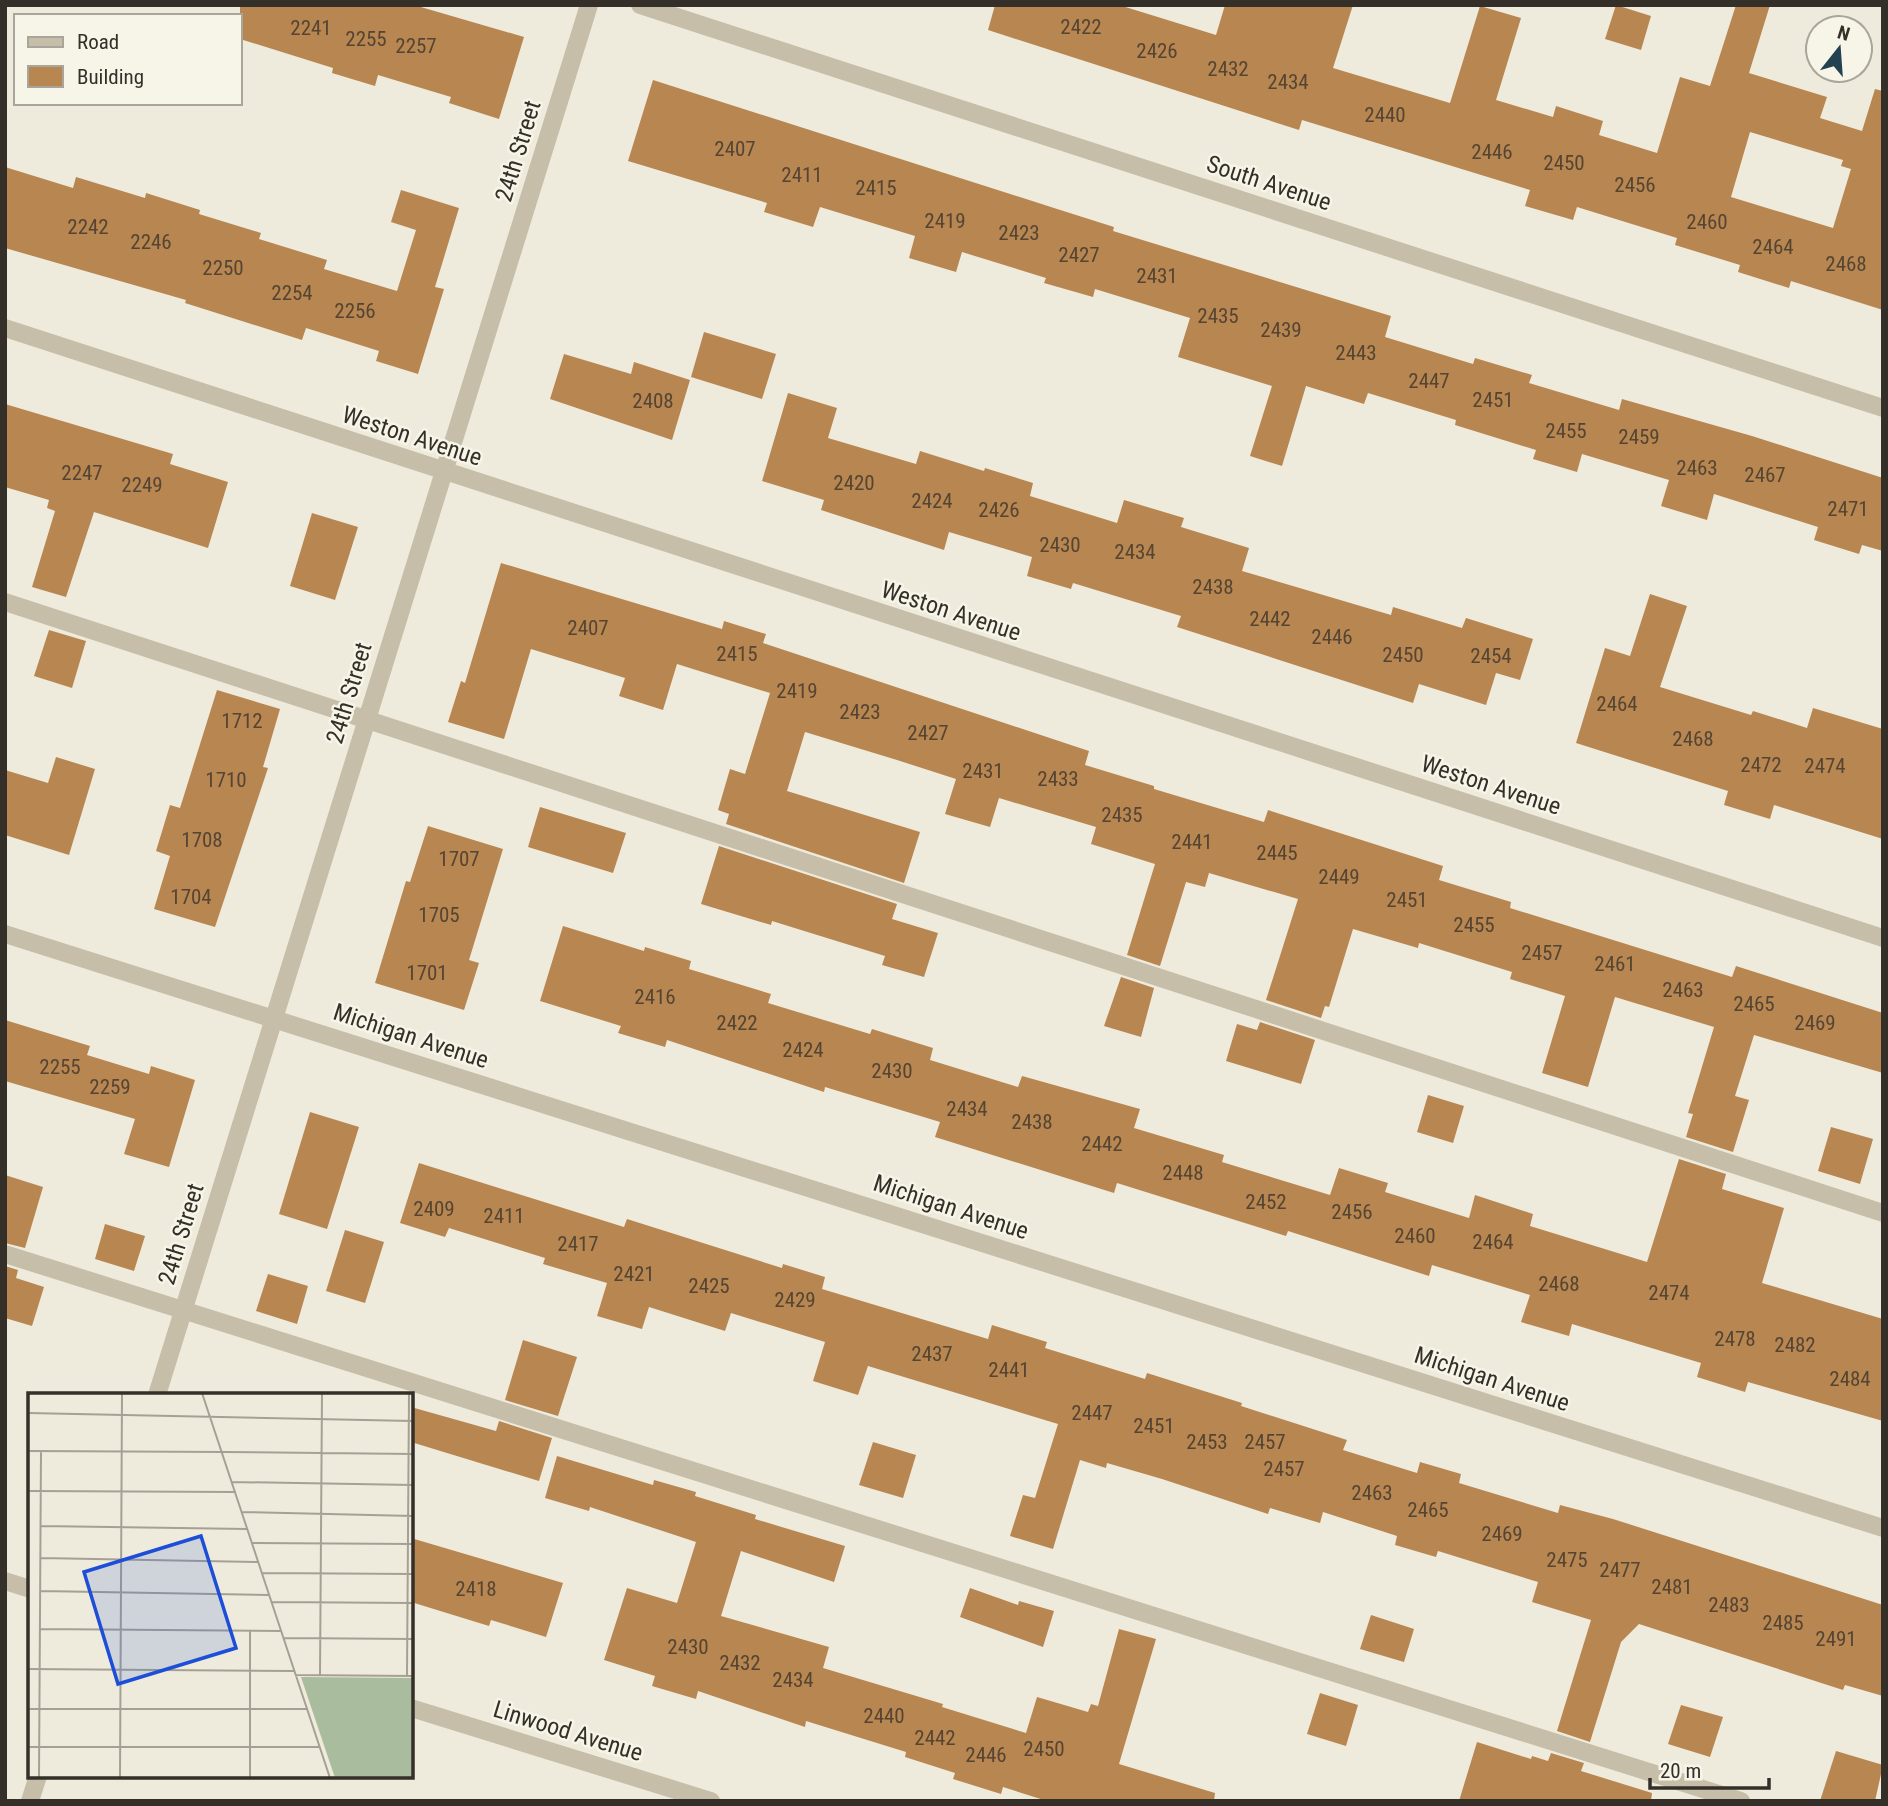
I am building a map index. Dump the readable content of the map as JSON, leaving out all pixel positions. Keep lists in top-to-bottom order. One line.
{"streets":{"street":["24th Street","South Avenue","Weston Avenue","Michigan Avenue","Linwood Avenue"]},"crossings":[["24th Street","Weston Avenue"],["24th Street","Michigan Avenue"]],"house_numbers":["2422","2241","2255","2257","2426","2432","2434","2440","2407","2446","2450","2411","2456","2415","2419","2460","2242","2423","2246","2464","2427","2468","2250","2431","2254","2256","2435","2439","2443","2447","2451","2408","2455","2459","2463","2247","2467","2420","2249","2424","2471","2426","2430","2434","2438","2442","2407","2446","2415","2450","2454","2419","2464","2423","1712","2427","2468","2472","2474","2431","2433","1710","2435","1708","2441","2445","1707","2449","1704","2451","1705","2455","2457","2461","1701","2463","2416","2465","2422","2469","2424","2255","2430","2259","2434","2438","2442","2448","2452","2409","2456","2411","2460","2464","2417","2421","2468","2425","2474","2429","2478","2482","2437","2441","2484","2447","2451","2453","2457","2457","2463","2465","2469","2475","2477","2481","2418","2483","2485","2491","2430","2432","2434","2440","2442","2450","2446"],"legend":["Road","Building"],"scale_bar":"20 m","north":"top"}
